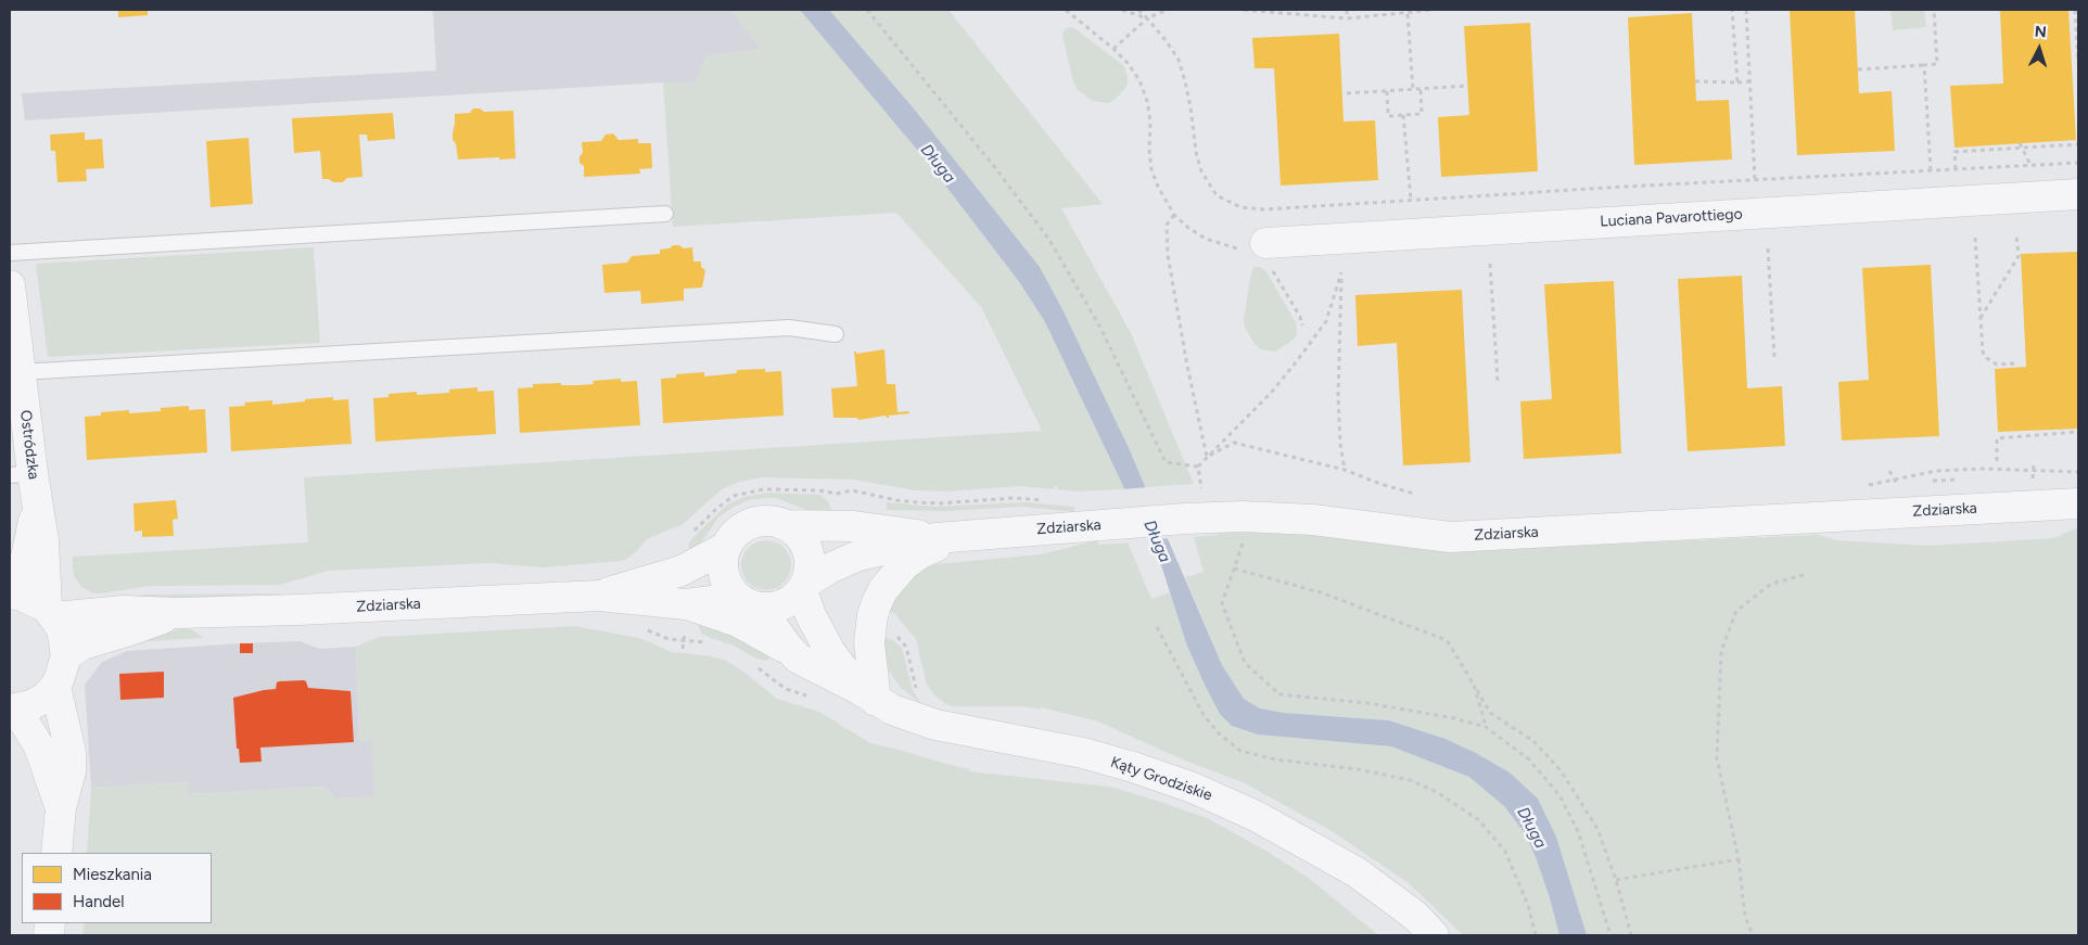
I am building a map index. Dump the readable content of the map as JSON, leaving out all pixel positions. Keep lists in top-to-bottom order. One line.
{"streets":{"street":["Luciana Pavarottiego","Ostródzka","Zdziarska","Kąty Grodziskie"]},"crossings":[["Ostródzka","Zdziarska"],["Zdziarska","Kąty Grodziskie"]],"water":["Długa"],"legend":["Mieszkania","Handel"],"north":"top"}
